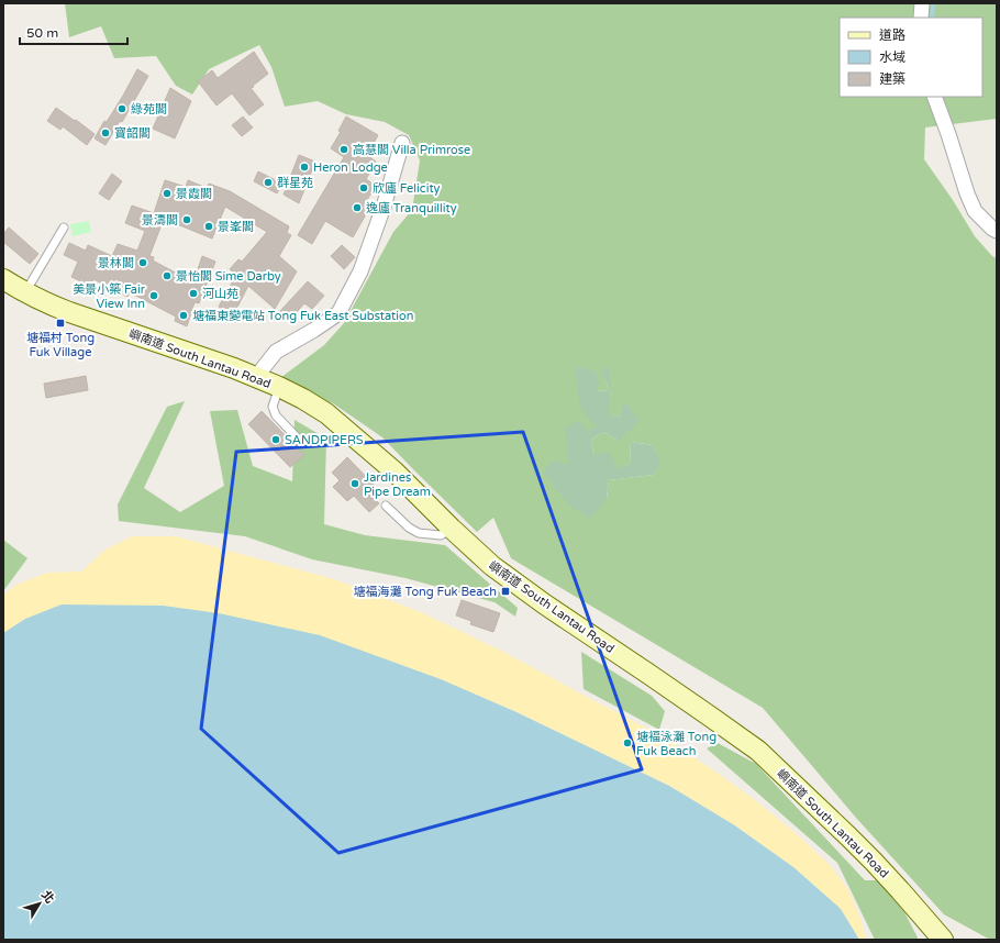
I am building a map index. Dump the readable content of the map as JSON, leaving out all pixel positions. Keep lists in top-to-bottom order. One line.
{"streets":{"main road":["嶼南道 South Lantau Road"]},"places":{"other":["綠苑閣","寶韶閣","高慧閣 Villa Primrose","Heron Lodge","群星苑","欣廬 Felicity","景霞閣","逸廬 Tranquillity","景濤閣","景峯閣","景林閣","景怡閣 Sime Darby","河山苑","美景小築 Fair View Inn","塘福東變電站 Tong Fuk East Substation","SANDPIPERS","Jardines Pipe Dream","塘褔泳灘 Tong Fuk Beach"],"transit":["塘福村 Tong Fuk Village","塘福海灘 Tong Fuk Beach"]},"legend":["道路","水域","建築"],"scale_bar":"50 m","north":"top right"}
